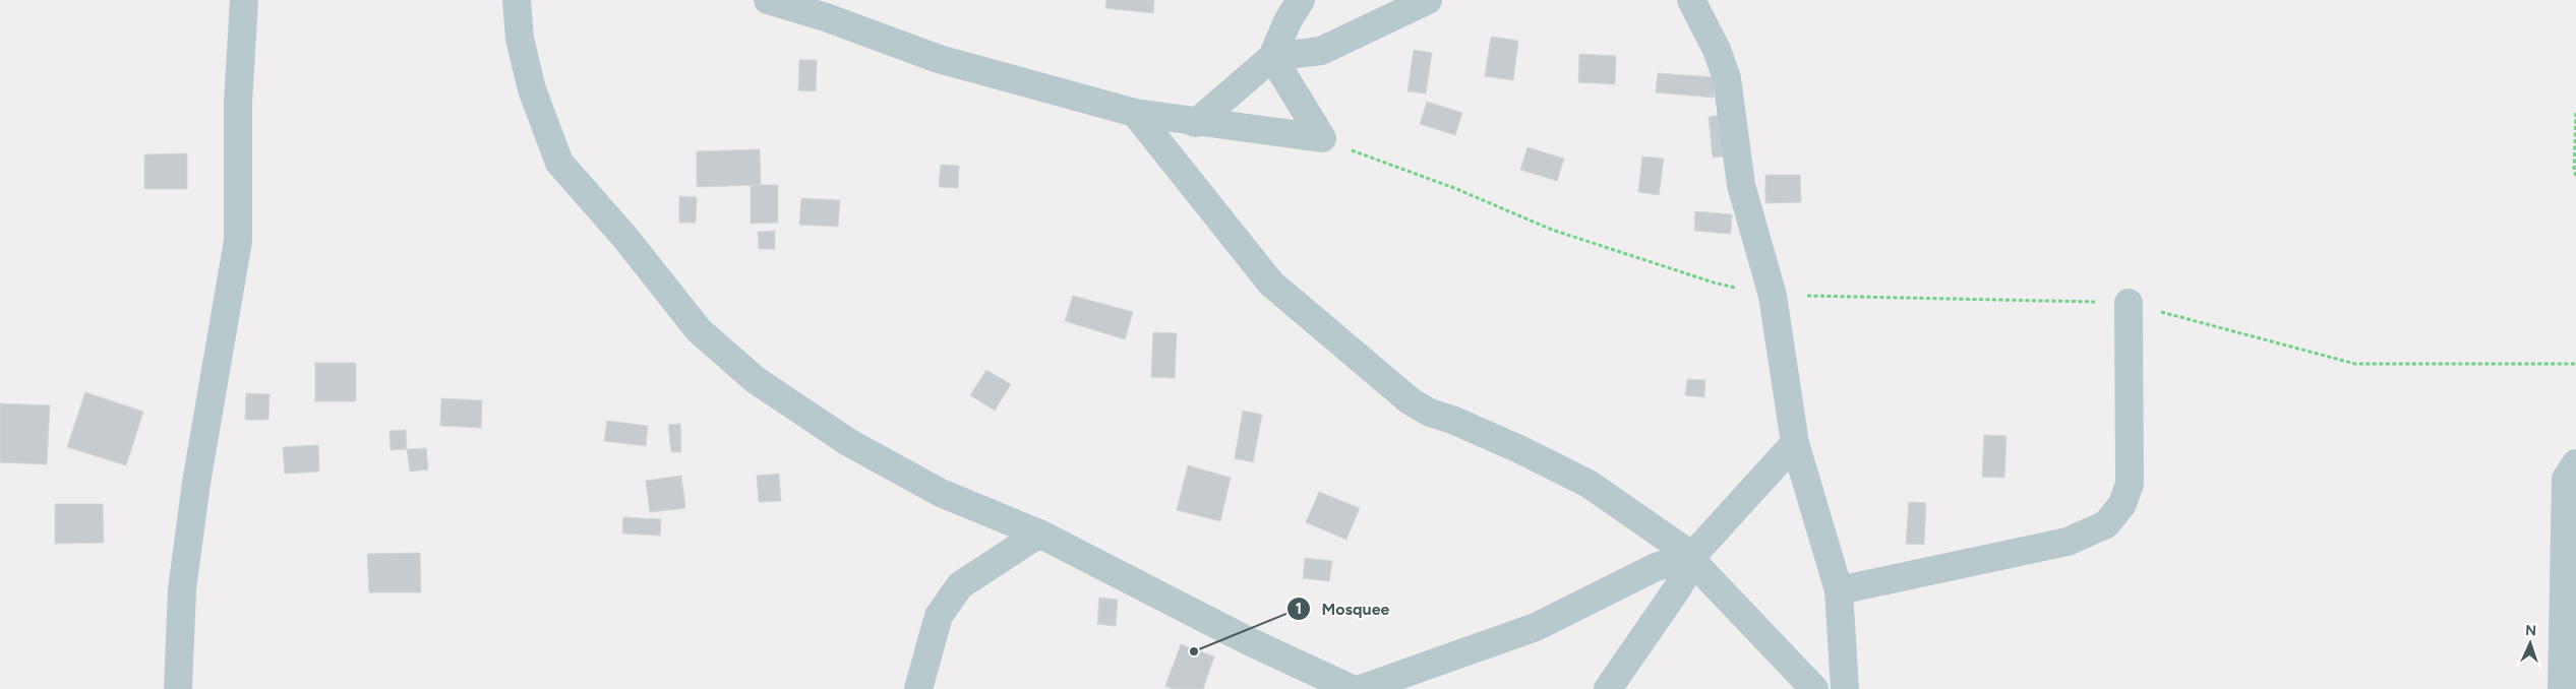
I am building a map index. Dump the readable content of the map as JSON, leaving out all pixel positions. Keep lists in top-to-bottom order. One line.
{"places":["Mosquee"],"north":"top"}
